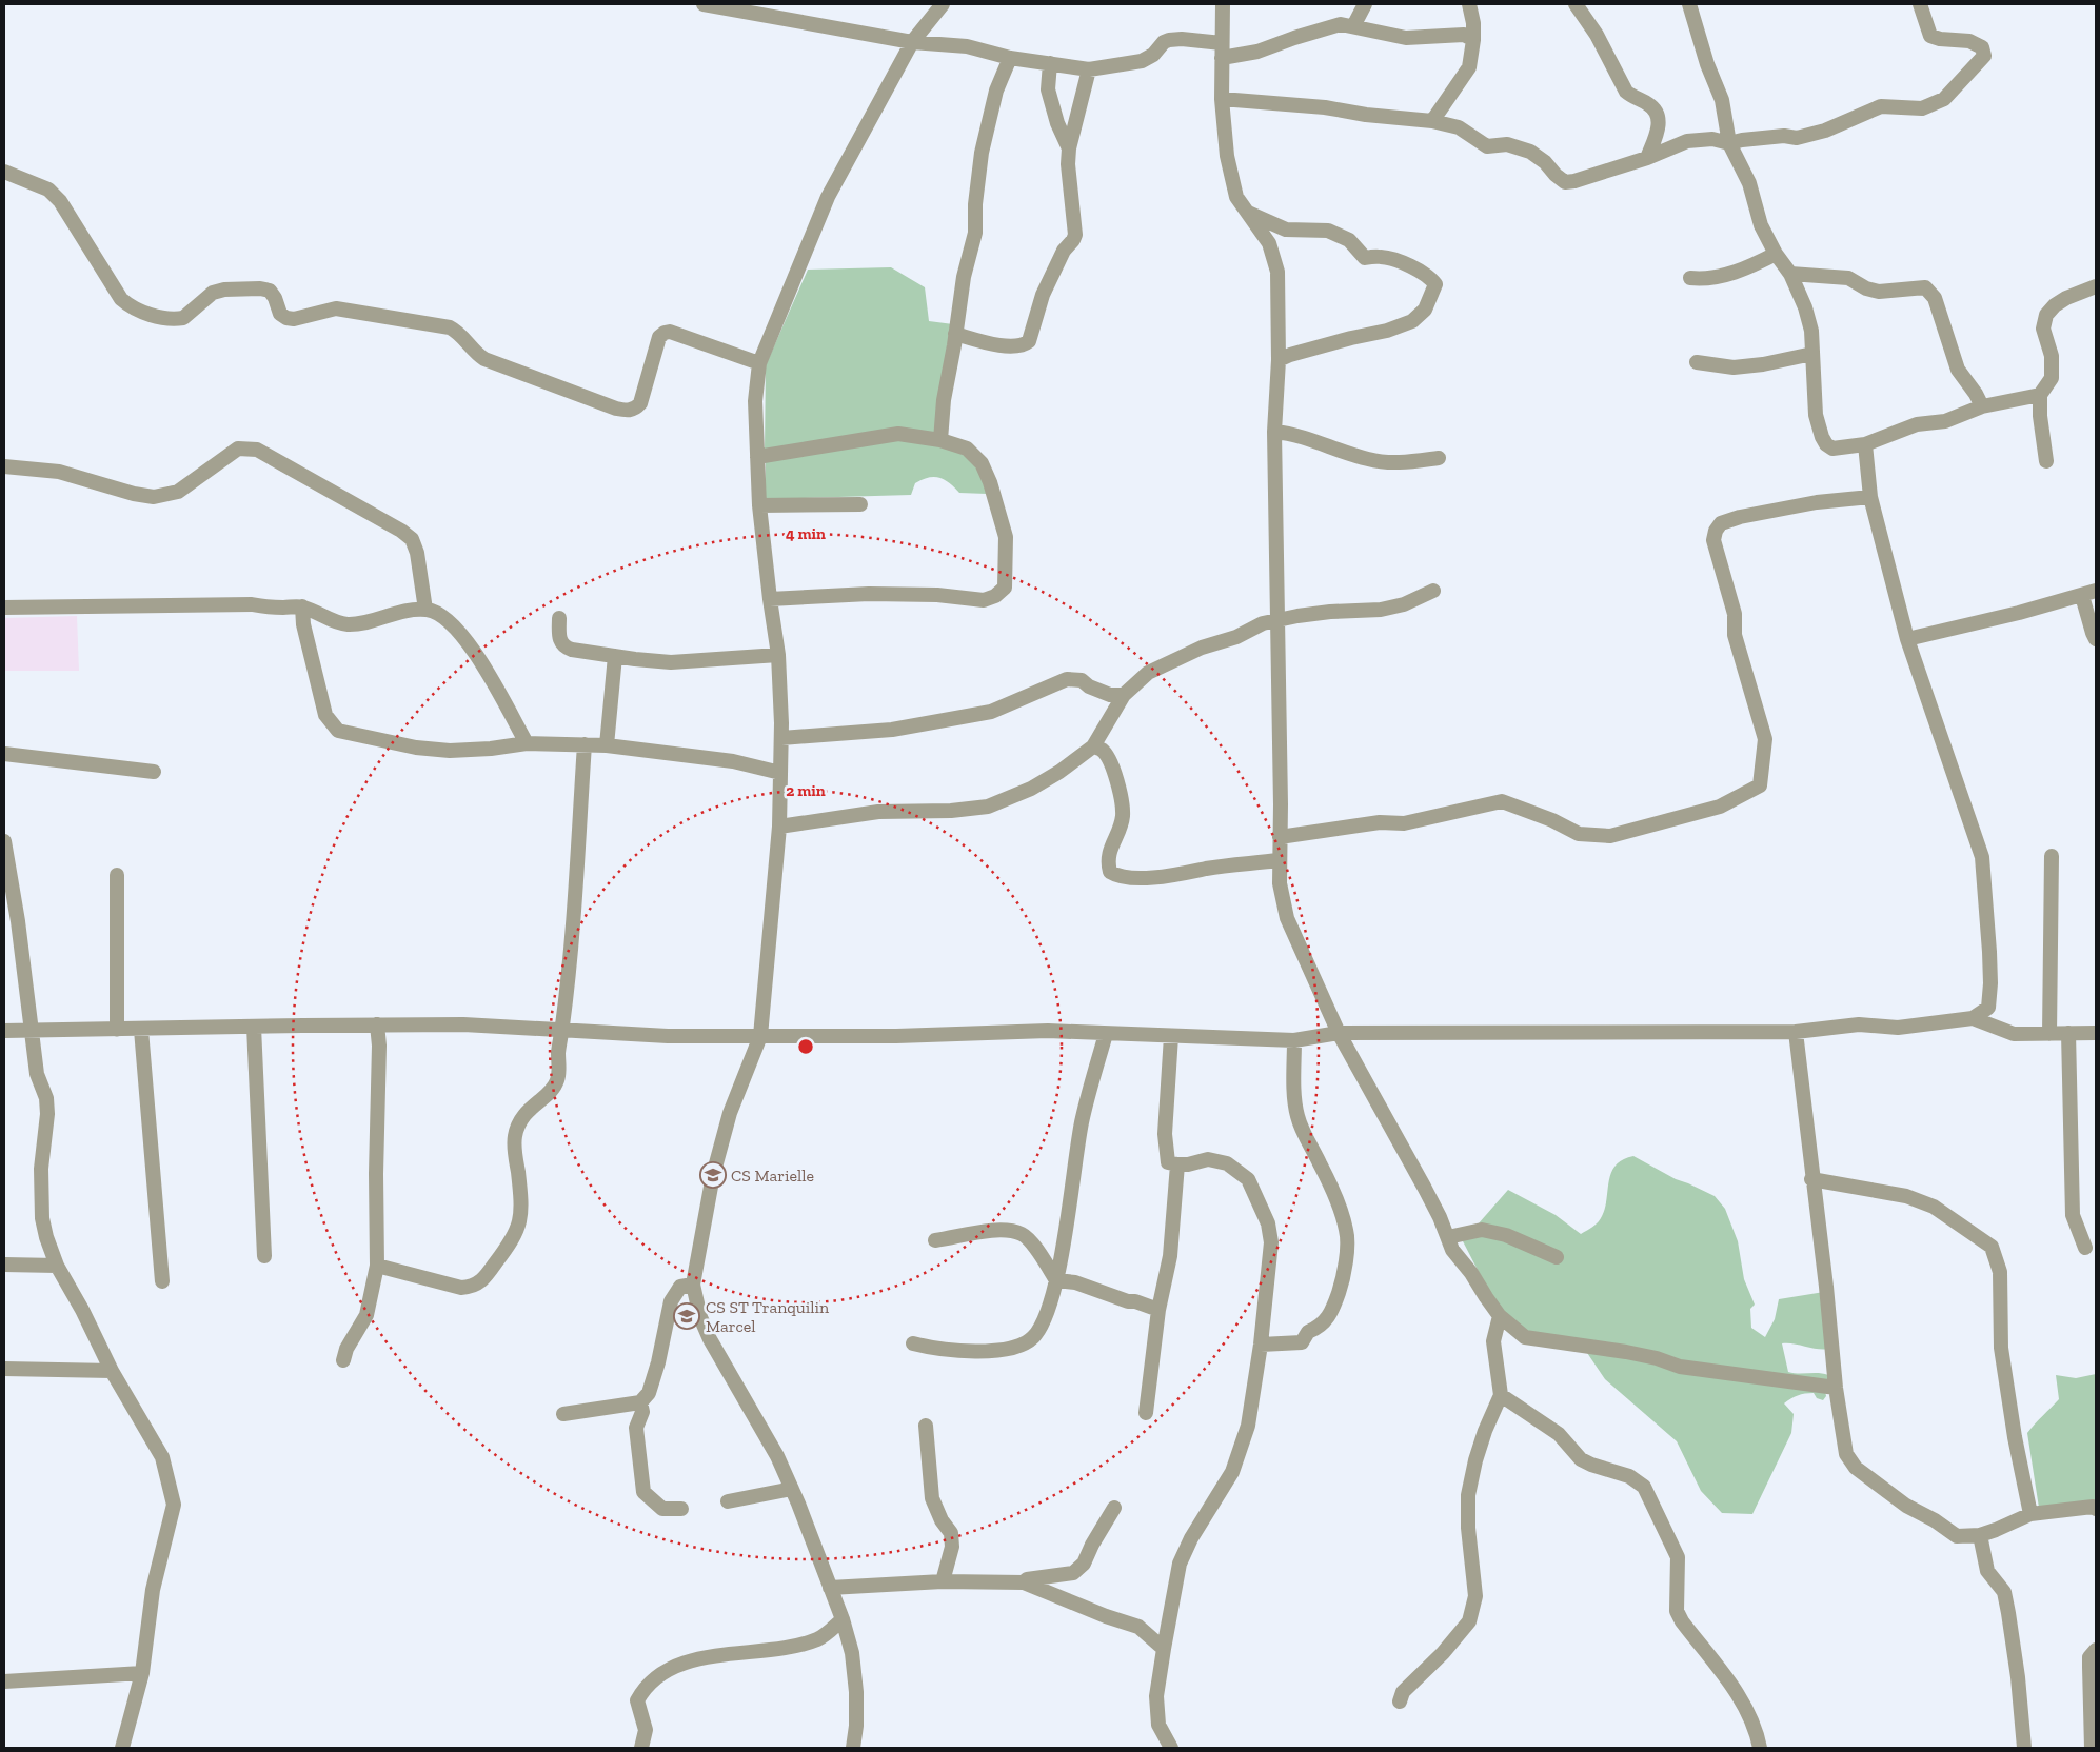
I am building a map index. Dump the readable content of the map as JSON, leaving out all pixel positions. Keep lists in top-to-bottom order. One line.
{"places":{"school or university":["CS Marielle","CS ST Tranquilin Marcel"]},"rings":["4 min","2 min"]}
